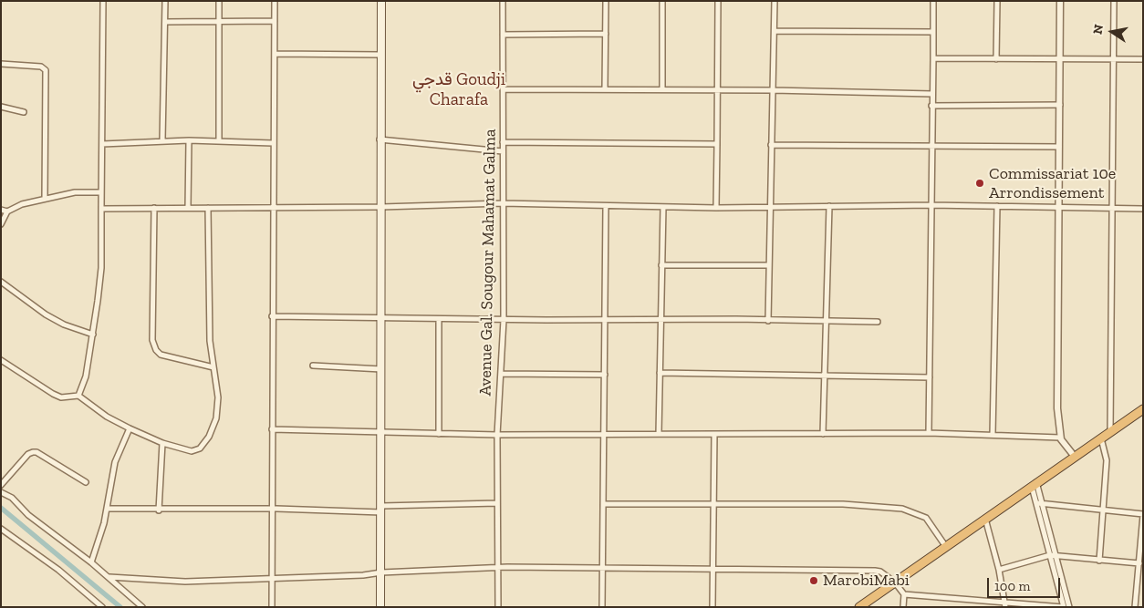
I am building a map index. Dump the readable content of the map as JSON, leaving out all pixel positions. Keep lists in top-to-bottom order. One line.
{"streets":{"street":["Avenue Gal. Sougour Mahamat Galma"]},"districts":["قدجي Goudji Charafa"],"places":["Commissariat 10e Arrondissement","MarobiMabi"],"scale_bar":"100 m","north":"left"}
